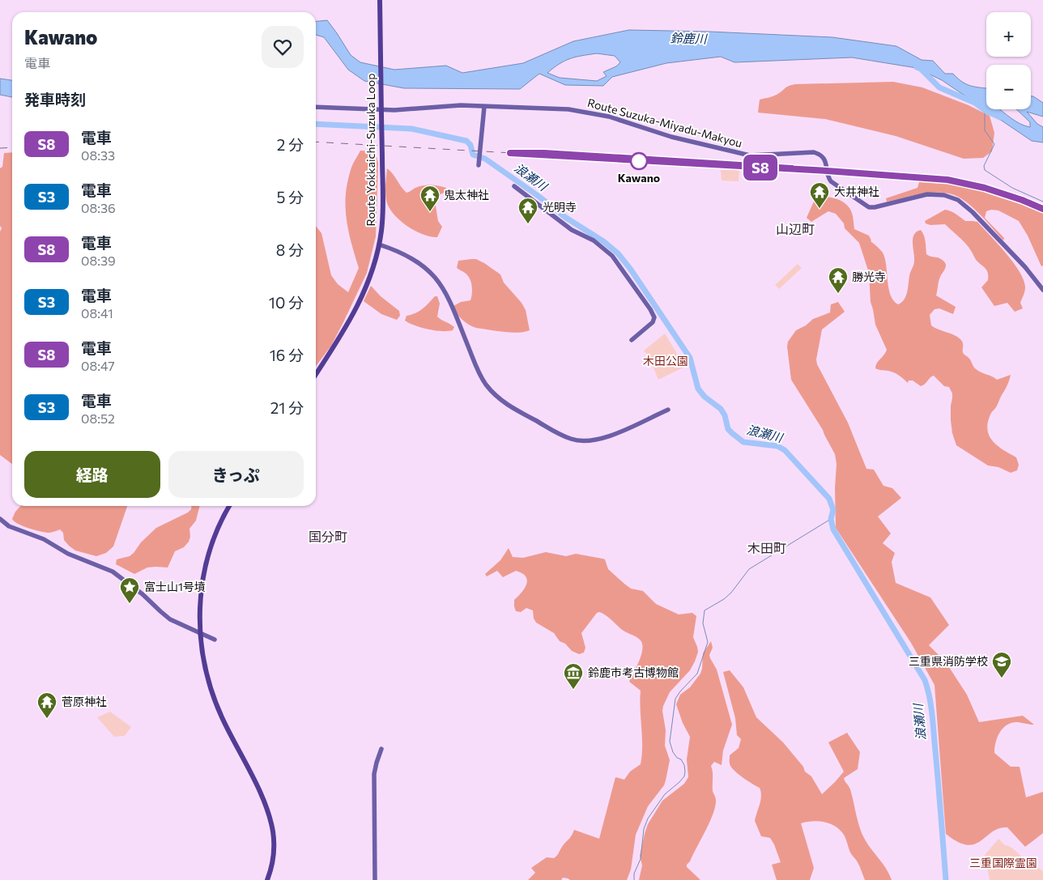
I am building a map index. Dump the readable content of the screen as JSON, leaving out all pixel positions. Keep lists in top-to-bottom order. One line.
{"streets":{"main road":["Route Yokkaichi-Suzuka Loop"],"street":["Route Suzuka-Miyadu-Makyou"]},"crossings":[["Route Suzuka-Miyadu-Makyou","Route Yokkaichi-Suzuka Loop"]],"districts":["山辺町","国分町","木田町"],"water":["鈴鹿川","浪瀬川"],"parks":["木田公園","三重国際霊園"],"places":{"other":["Kawano"],"temple":["大井神社","鬼太神社","光明寺","勝光寺","菅原神社"],"place":["富士山1号墳"],"school or university":["三重県消防学校"],"museum":["鈴鹿市考古博物館"]},"page":{"on_map":"S8","map_buttons":["+","−"],"heading":[["Kawano","電車"],"発車時刻"],"list":[{"mark":"S8","name":"電車","note":"08:33","value":"2 分"},{"mark":"S3","name":"電車","note":"08:36","value":"5 分"},{"mark":"S8","name":"電車","note":"08:39","value":"8 分"},{"mark":"S3","name":"電車","note":"08:41","value":"10 分"},{"mark":"S8","name":"電車","note":"08:47","value":"16 分"},{"mark":"S3","name":"電車","note":"08:52","value":"21 分"}],"buttons":["経路","きっぷ"]}}
